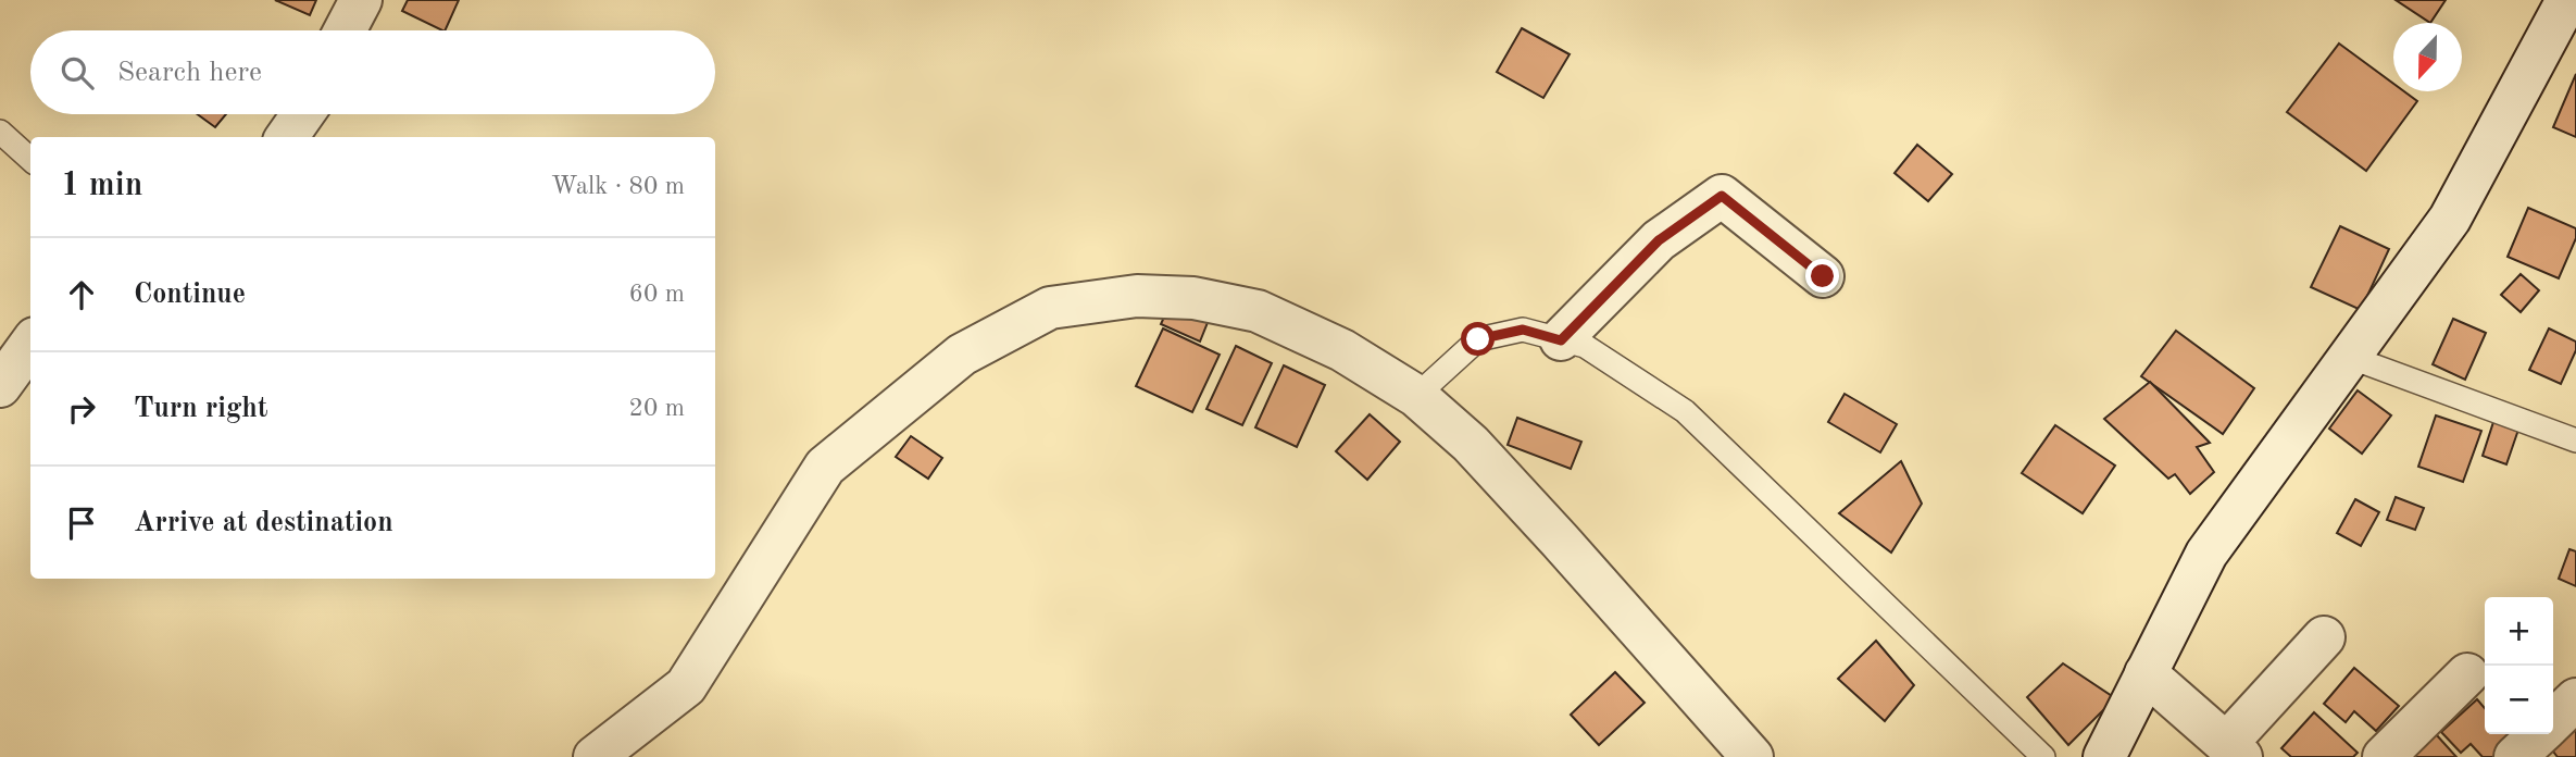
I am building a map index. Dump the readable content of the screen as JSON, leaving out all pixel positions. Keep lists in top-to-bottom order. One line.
{"north":"bottom","page":{"search":"Search here","heading":["1 min","Walk · 80 m"],"list":[["Continue","60 m"],["Turn right","20 m"],"Arrive at destination"],"map_buttons":["+","−"]}}
